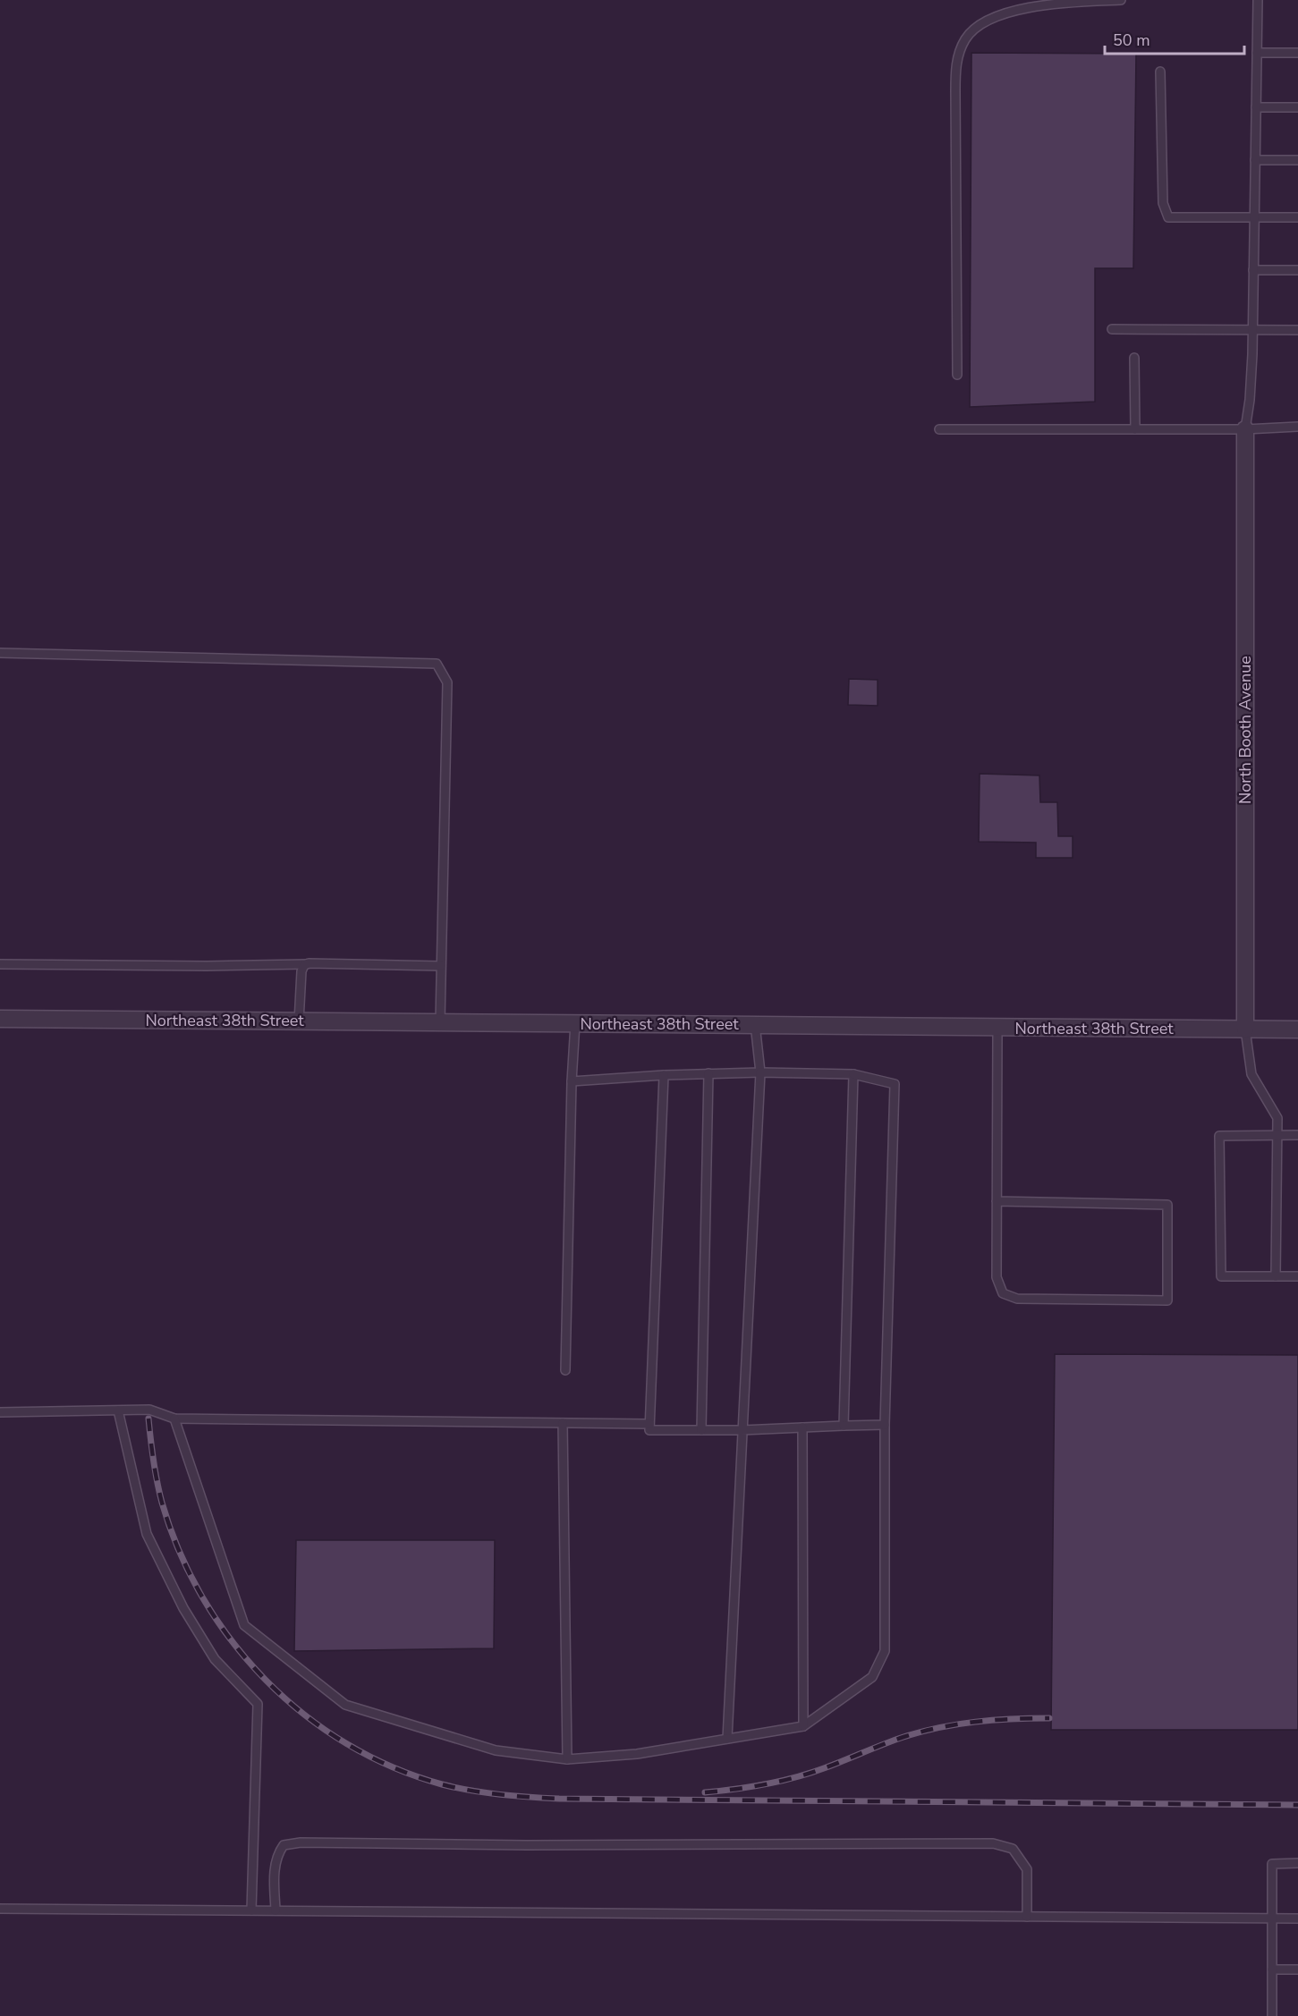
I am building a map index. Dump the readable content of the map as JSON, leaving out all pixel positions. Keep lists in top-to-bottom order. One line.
{"streets":{"street":["North Booth Avenue","Northeast 38th Street"]},"crossings":[["North Booth Avenue","Northeast 38th Street"]],"scale_bar":"50 m"}
